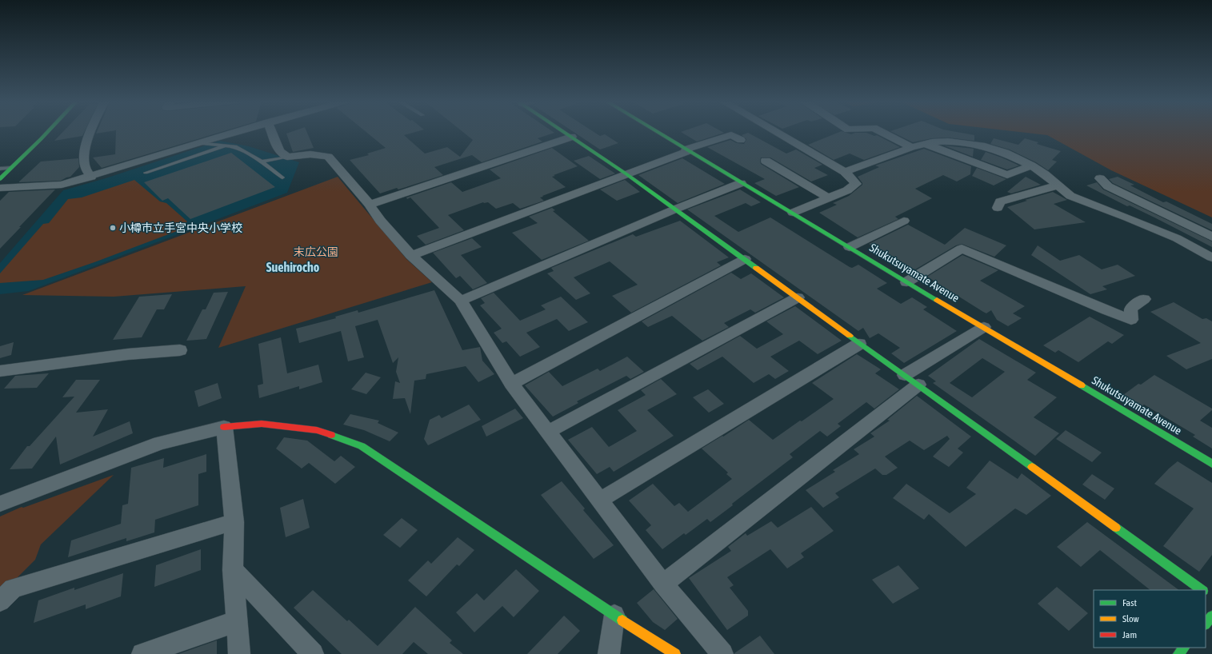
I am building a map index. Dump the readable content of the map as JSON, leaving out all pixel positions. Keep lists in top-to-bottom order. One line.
{"streets":{"street":["Shukutsuyamate Avenue"]},"districts":["Suehirocho"],"parks":["末広公園"],"places":["小樽市立手宮中央小学校"],"legend":["Fast","Slow","Jam"]}
